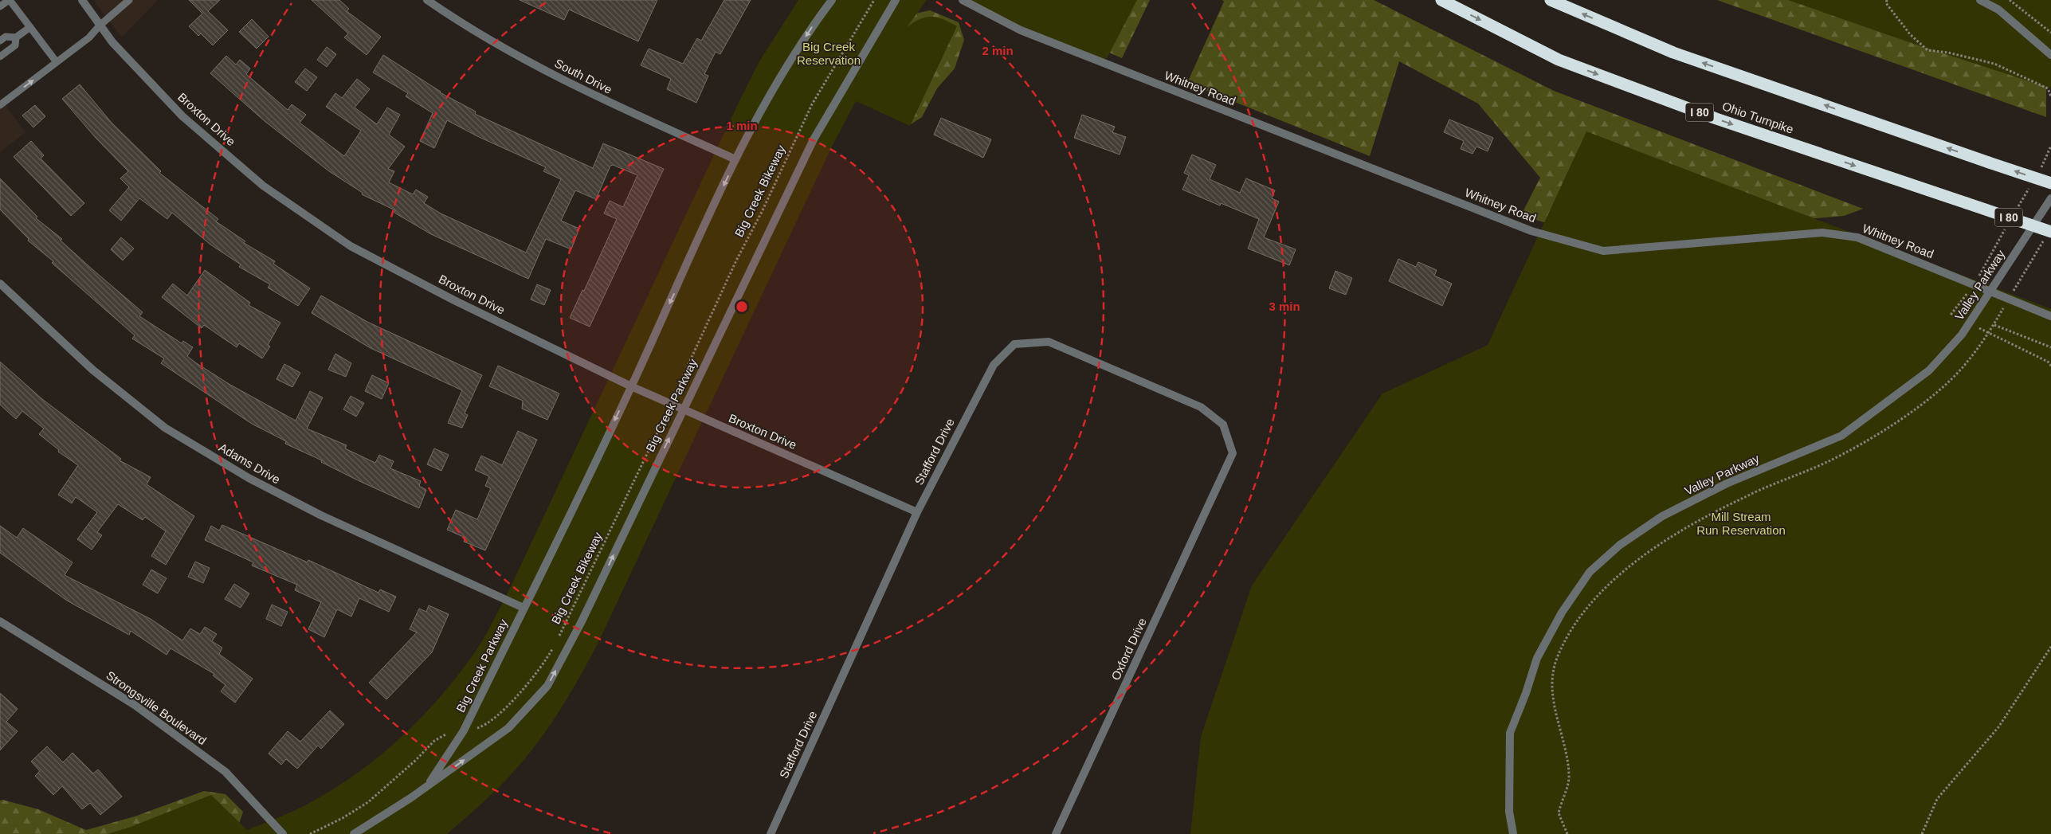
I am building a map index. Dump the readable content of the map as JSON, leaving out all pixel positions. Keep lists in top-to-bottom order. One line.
{"streets":{"highway":["I 80","Ohio Turnpike"],"street":["South Drive","Whitney Road","Broxton Drive","Valley Parkway","Big Creek Parkway","Stafford Drive","Adams Drive","Oxford Drive","Strongsville Boulevard"],"path":["Big Creek Bikeway"]},"crossings":[["South Drive","Big Creek Parkway"],["Whitney Road","Valley Parkway"],["Broxton Drive","Big Creek Parkway"],["Broxton Drive","Stafford Drive"],["Big Creek Parkway","Adams Drive"],["Stafford Drive","Oxford Drive"]],"parks":["Big Creek Reservation","Mill Stream Run Reservation"],"rings":["2 min","1 min","3 min"]}
